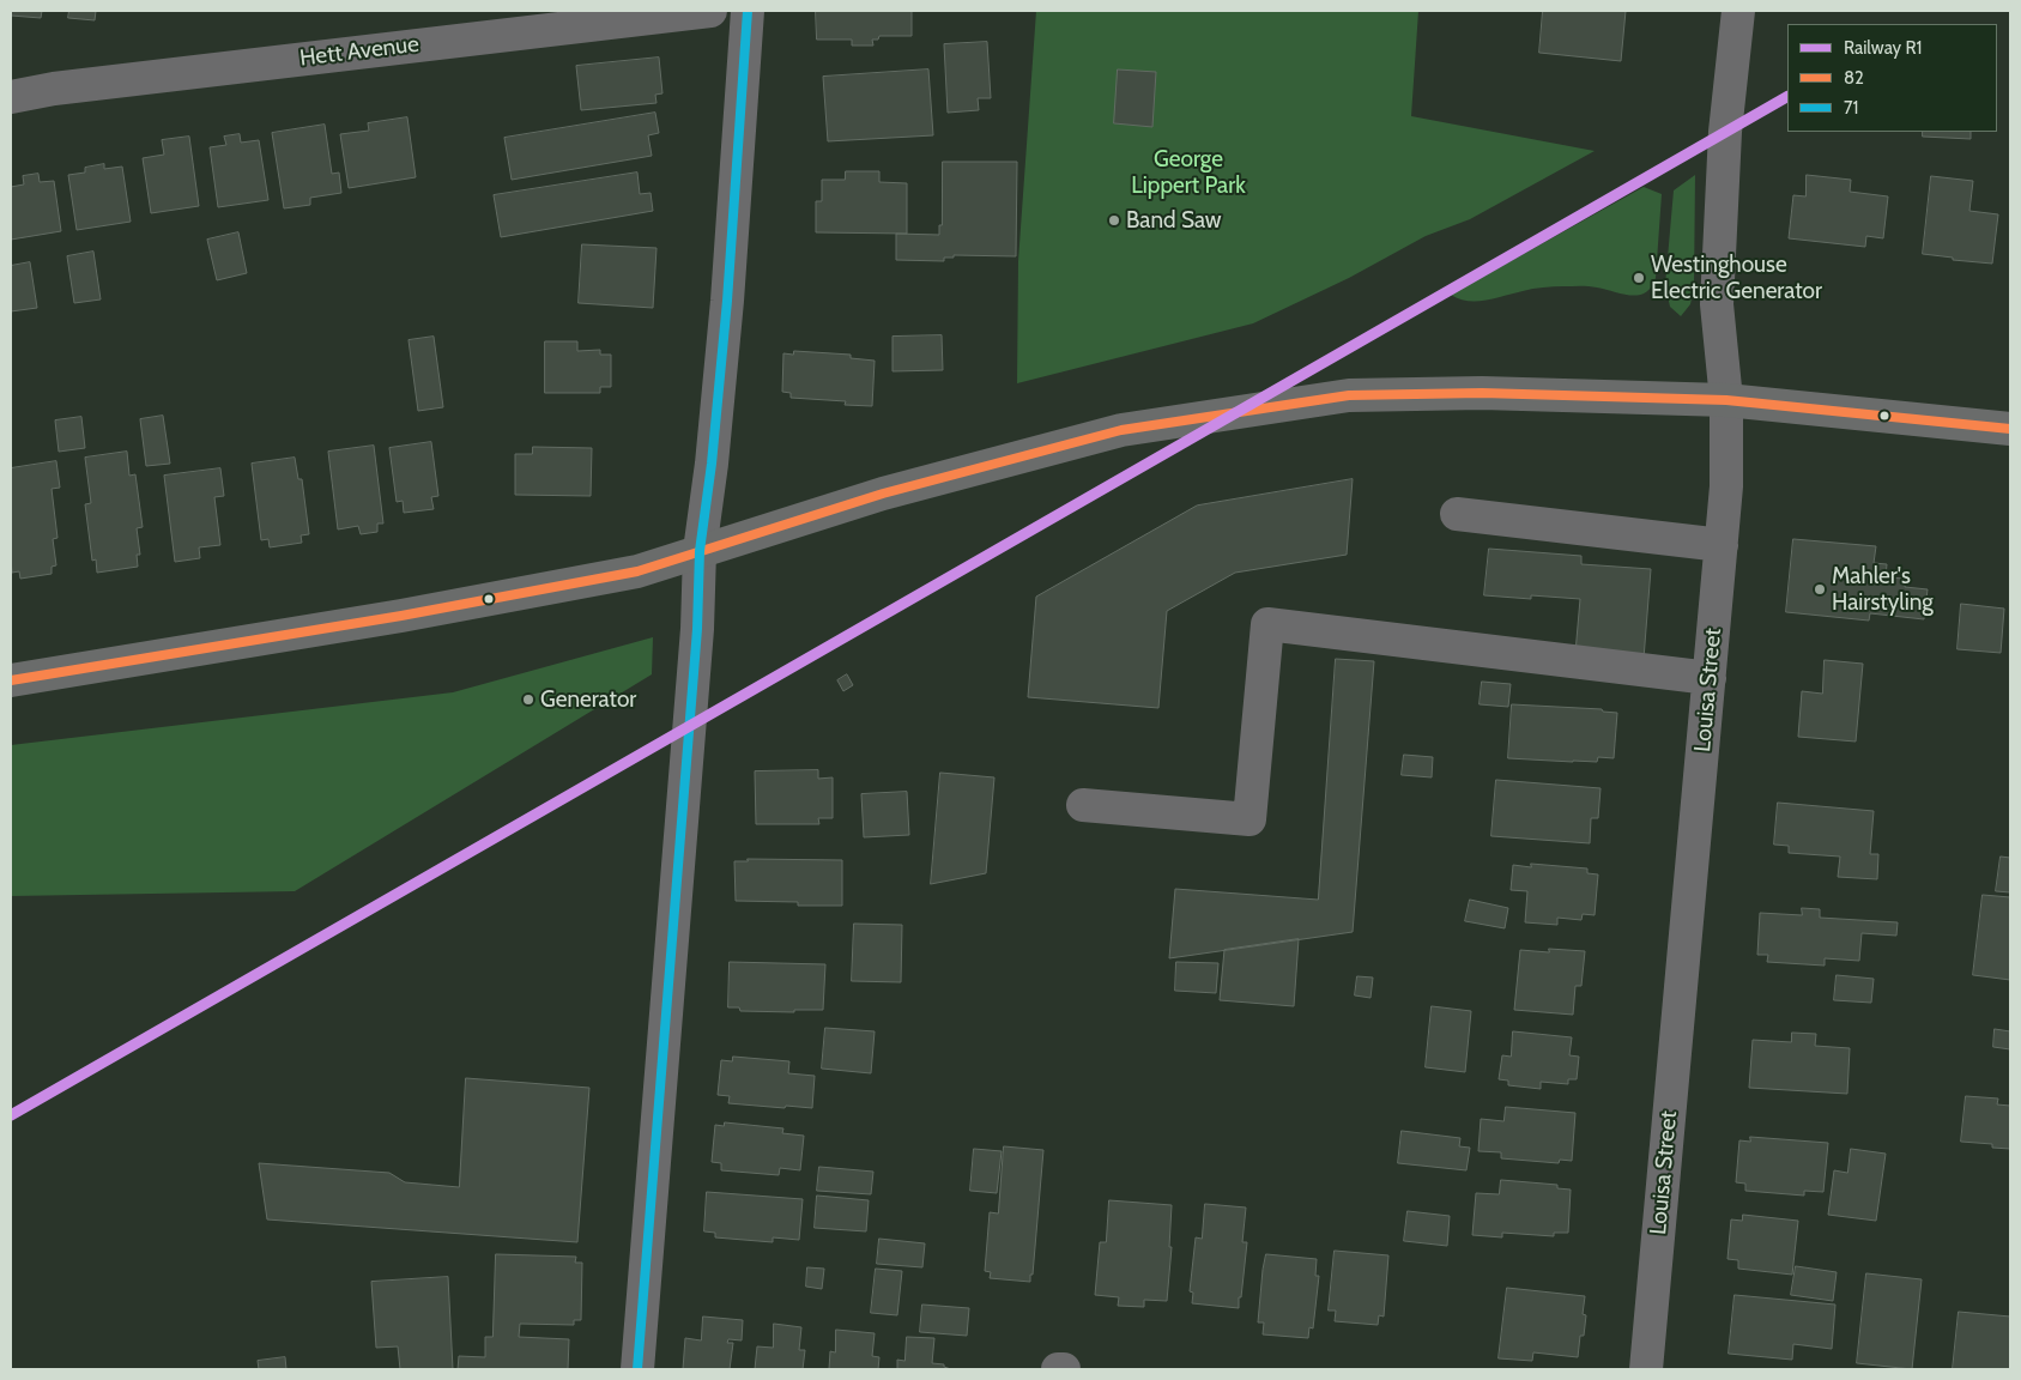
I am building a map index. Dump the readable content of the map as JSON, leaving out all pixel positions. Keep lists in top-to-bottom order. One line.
{"streets":{"street":["Hett Avenue","Louisa Street"]},"parks":["George Lippert Park"],"places":["Band Saw","Westinghouse Electric Generator","Mahler's Hairstyling","Generator"],"lines":["transit line 71","rail line R1","transit line 82"],"legend":["Railway R1","82","71"]}
